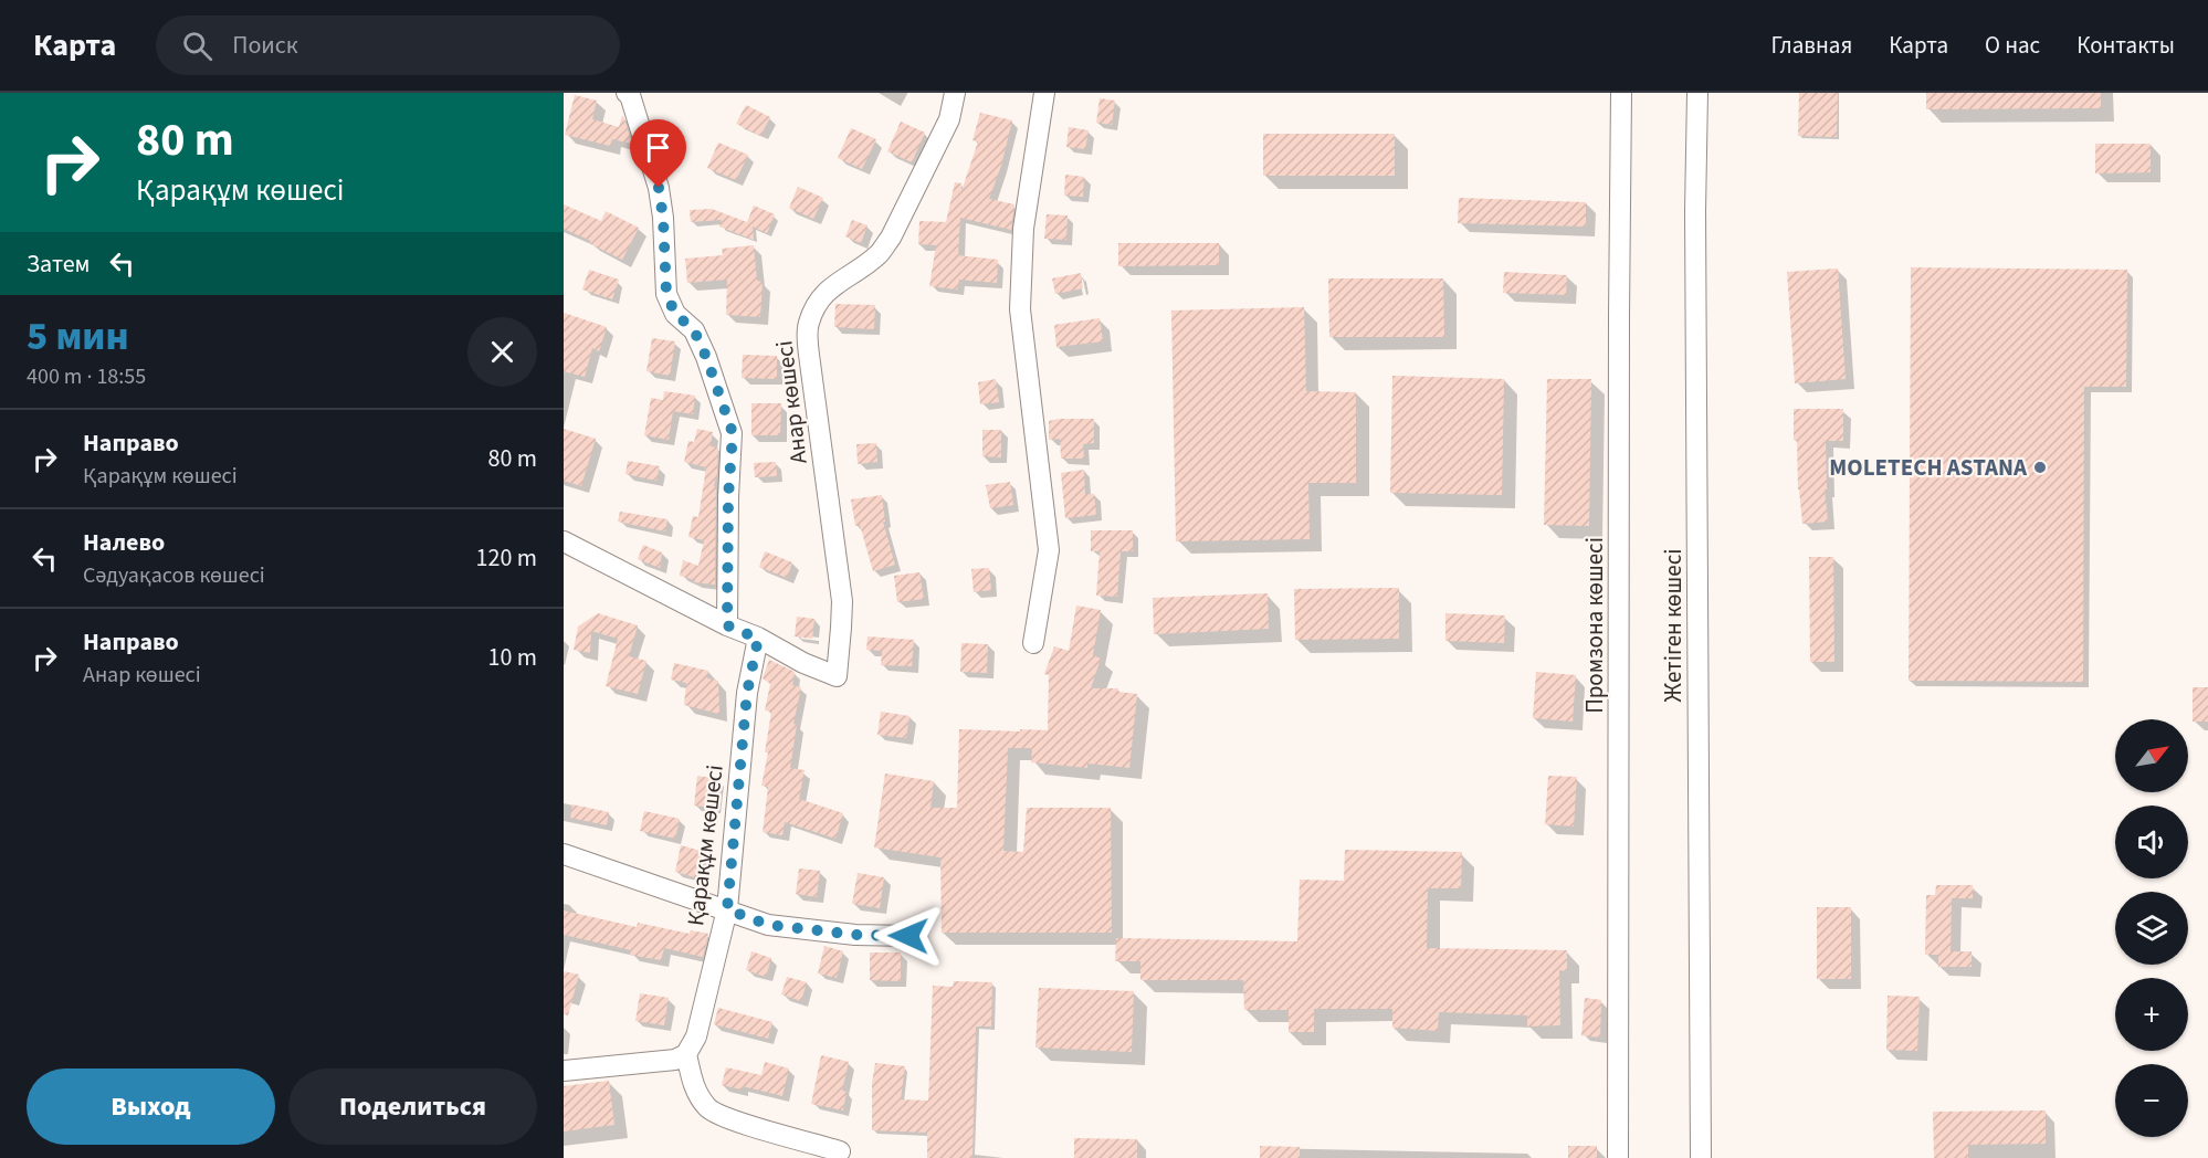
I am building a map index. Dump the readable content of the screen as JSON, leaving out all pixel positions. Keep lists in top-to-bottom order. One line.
{"streets":{"street":["Анар көшесі","Промзона көшесі","Жетіген көшесі","Қарақұм көшесі"]},"crossings":[["Анар көшесі","Қарақұм көшесі"]],"places":["MOLETECH ASTANA"],"north":"top right","page":{"header":"Карта","search":"Поиск","nav":["Главная","Карта","О нас","Контакты"],"turn":["80 m","Қарақұм көшесі"],"then":"Затем","heading":["5 мин","400 m · 18:55"],"list":[{"name":"Направо","note":"Қарақұм көшесі","value":"80 m"},{"name":"Налево","note":"Сәдуақасов көшесі","value":"120 m"},{"name":"Направо","note":"Анар көшесі","value":"10 m"}],"map_buttons":["+","−"],"buttons":["Выход","Поделиться"]}}
